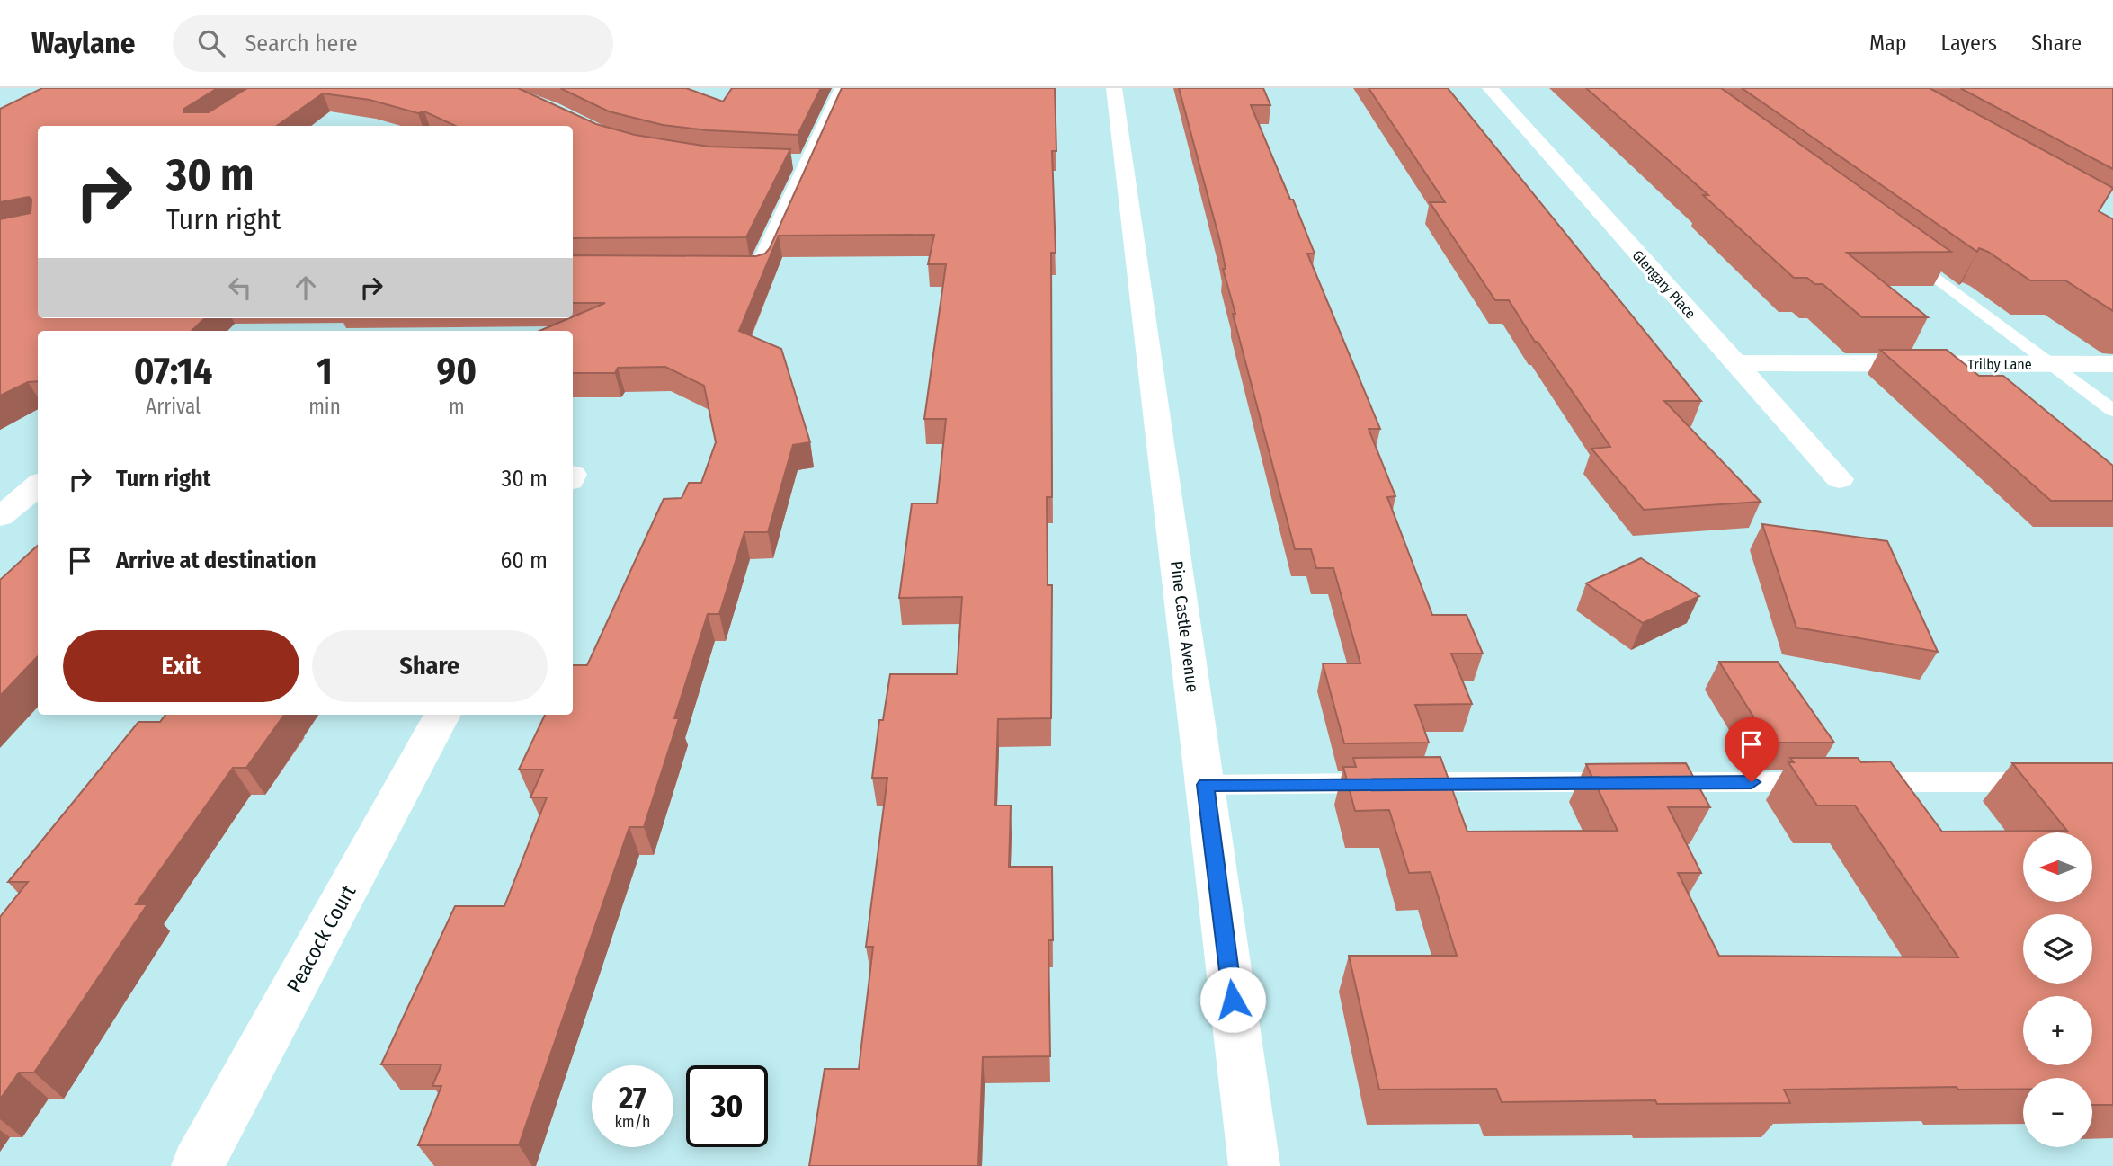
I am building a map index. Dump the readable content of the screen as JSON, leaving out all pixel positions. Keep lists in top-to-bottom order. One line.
{"streets":{"street":["Glengary Place","Trilby Lane","Pine Castle Avenue","Peacock Court"]},"crossings":[["Glengary Place","Trilby Lane"]],"north":"left","page":{"header":"Waylane","search":"Search here","nav":["Map","Layers","Share"],"turn":["30 m","Turn right"],"eta":["07:14","Arrival","1","min","90","m"],"list":[{"name":"Turn right","value":"30 m"},{"name":"Arrive at destination","value":"60 m"}],"buttons":["Exit","Share"],"map_buttons":["+","−"],"speed":"27 km/h","limit":"30"}}
